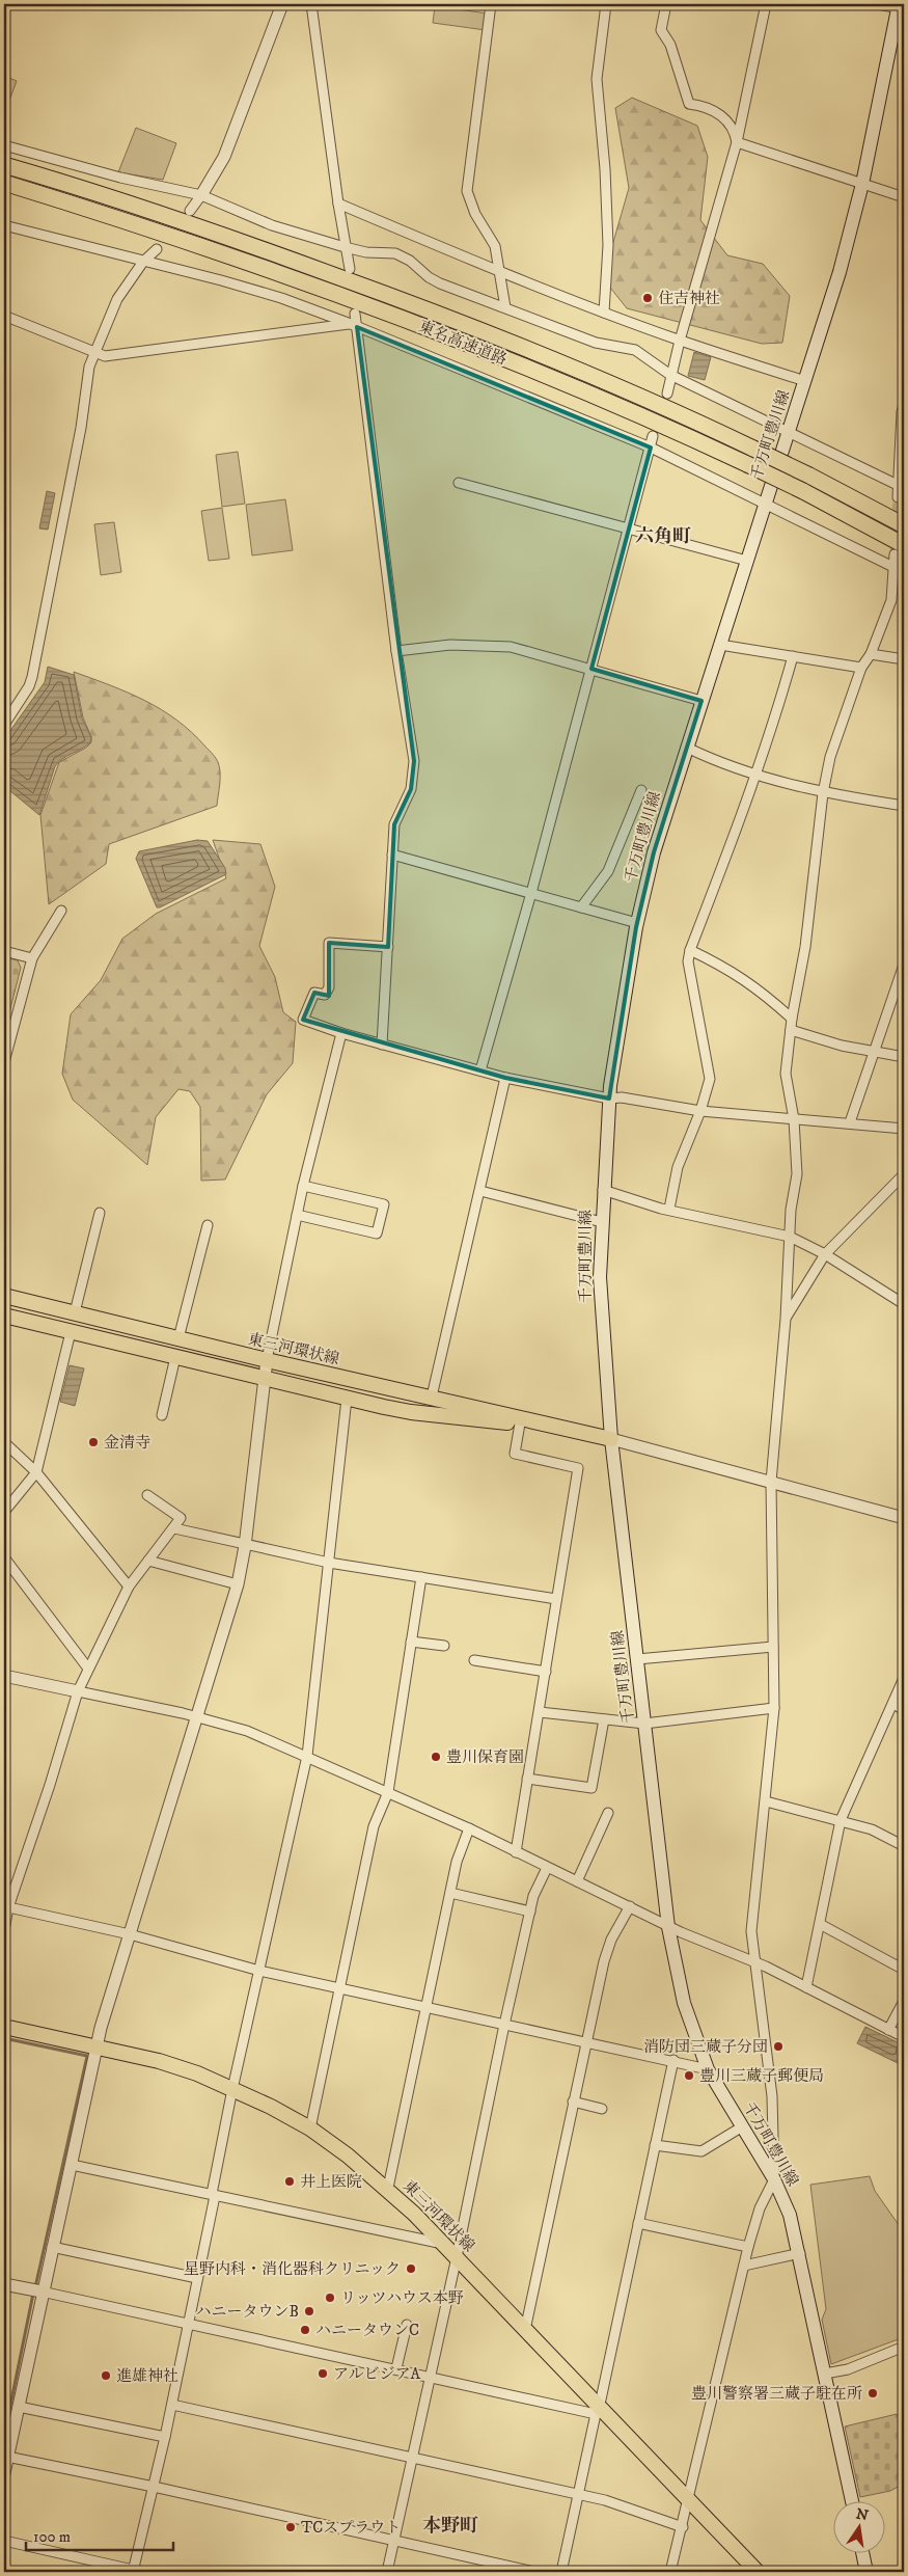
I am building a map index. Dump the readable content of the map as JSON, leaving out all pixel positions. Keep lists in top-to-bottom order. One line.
{"streets":{"highway":["東名高速道路"],"main road":["千万町豊川線","東三河環状線"]},"crossings":[["千万町豊川線","東三河環状線"]],"districts":["六角町","本野町"],"places":["住吉神社","金清寺","豊川保育園","消防団三蔵子分団","豊川三蔵子郵便局","井上医院","星野内科・消化器科クリニック","リッツハウス本野","ハニータウンB","ハニータウンC","アルビジアA","進雄神社","豊川警察署三蔵子駐在所","TCスプラウト"],"scale_bar":"100 m","north":"top"}
